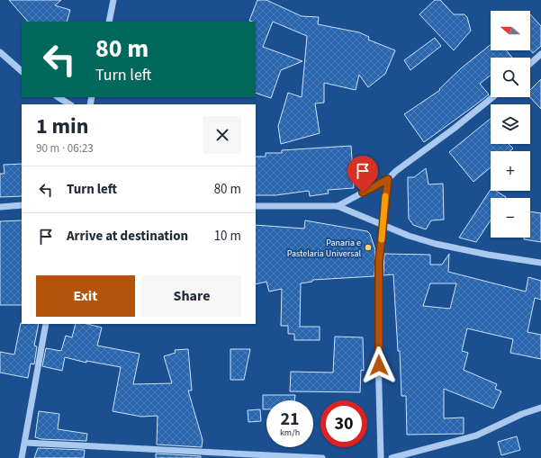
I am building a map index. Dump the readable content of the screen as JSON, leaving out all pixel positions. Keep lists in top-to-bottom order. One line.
{"places":["Panaria e Pastelaria Universal"],"north":"left","page":{"map_buttons":["+","−"],"turn":["80 m","Turn left"],"heading":["1 min","90 m · 06:23"],"list":[{"name":"Turn left","value":"80 m"},{"name":"Arrive at destination","value":"10 m"}],"buttons":["Exit","Share"],"speed":"21 km/h","limit":"30"}}
